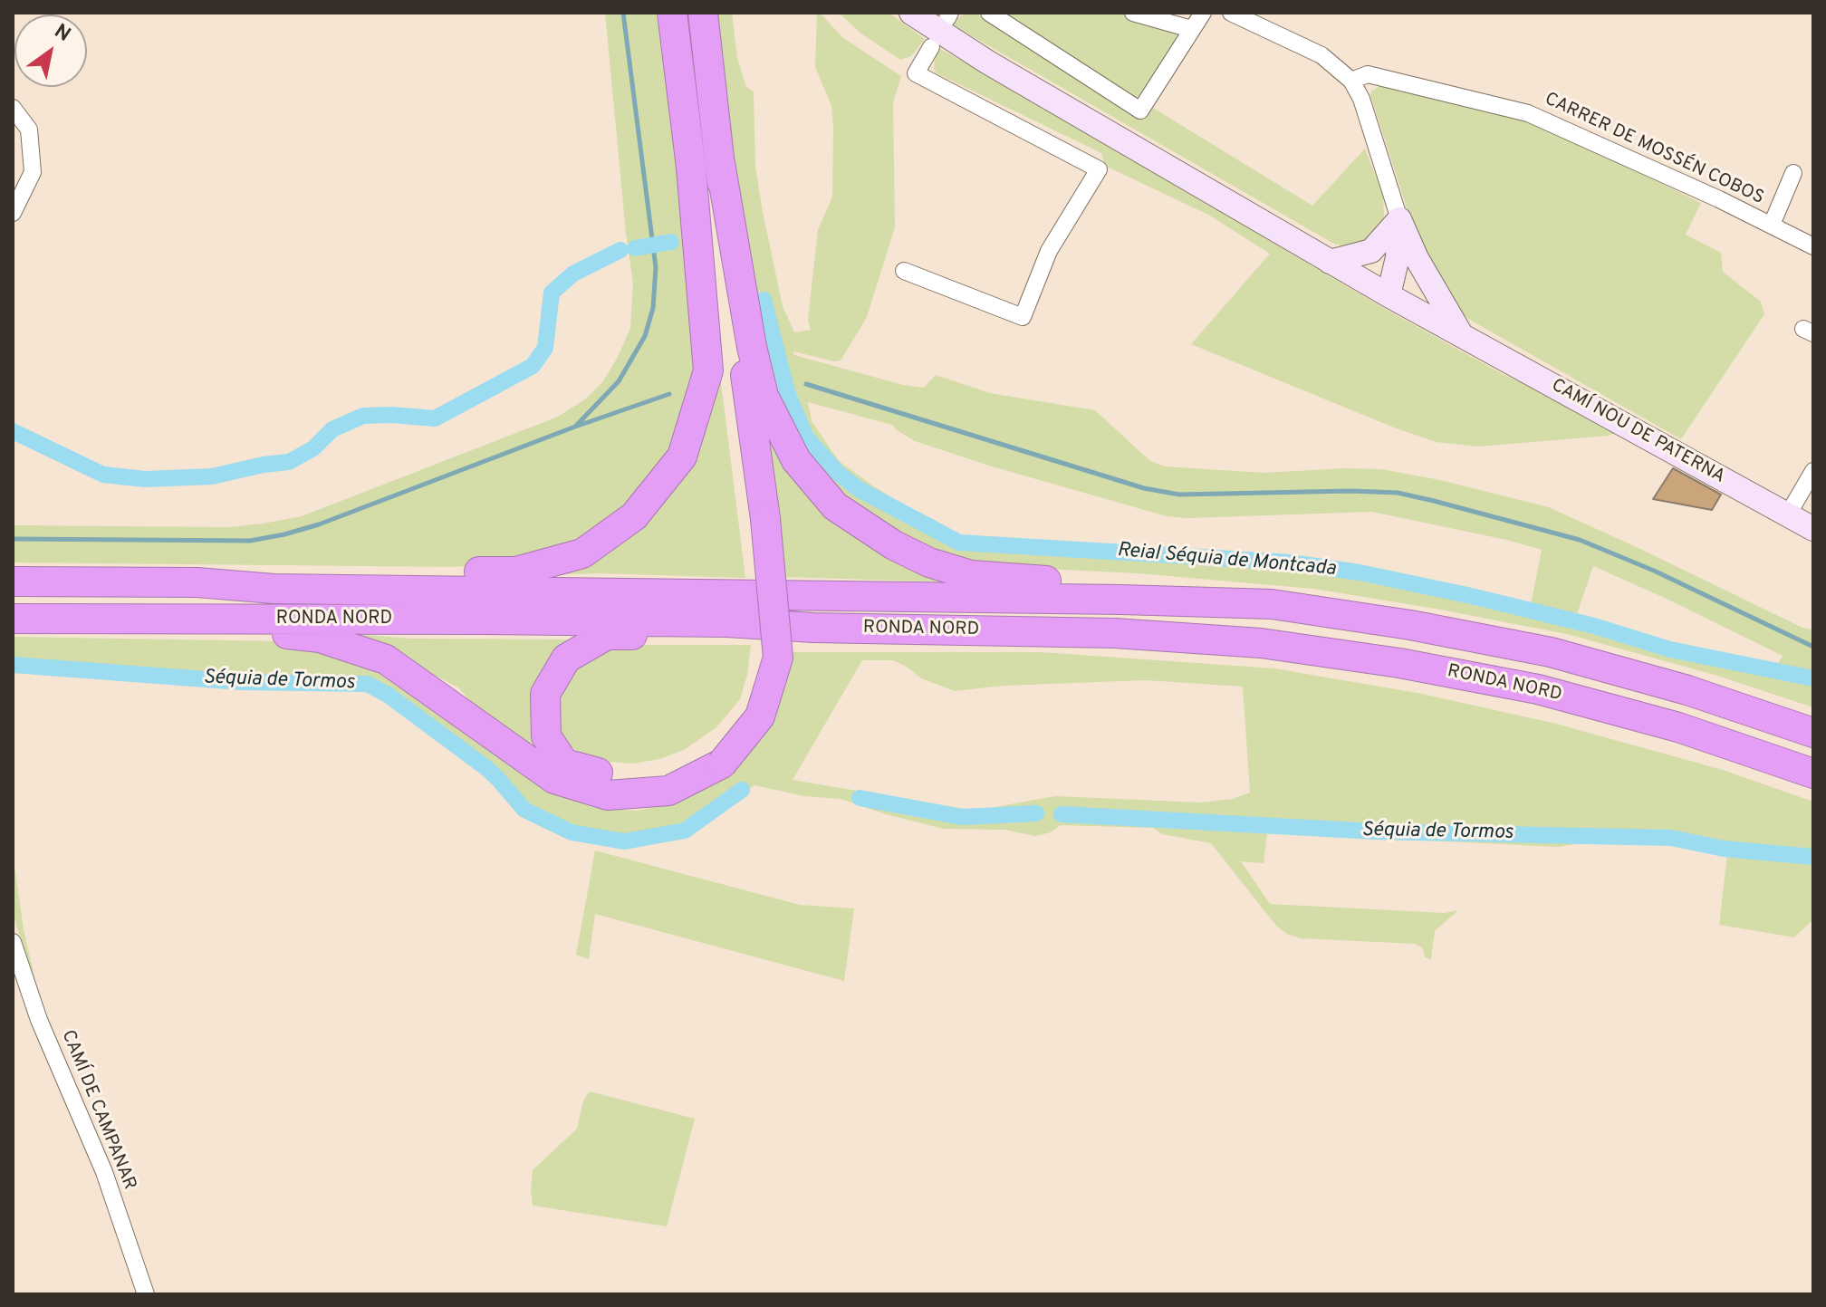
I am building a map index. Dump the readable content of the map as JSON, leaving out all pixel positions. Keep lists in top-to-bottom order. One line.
{"streets":{"highway":["RONDA NORD"],"street":["CARRER DE MOSSÉN COBOS","CAMÍ NOU DE PATERNA","CAMÍ DE CAMPANAR"]},"water":["Reial Séquia de Montcada","Séquia de Tormos"],"north":"top right"}
